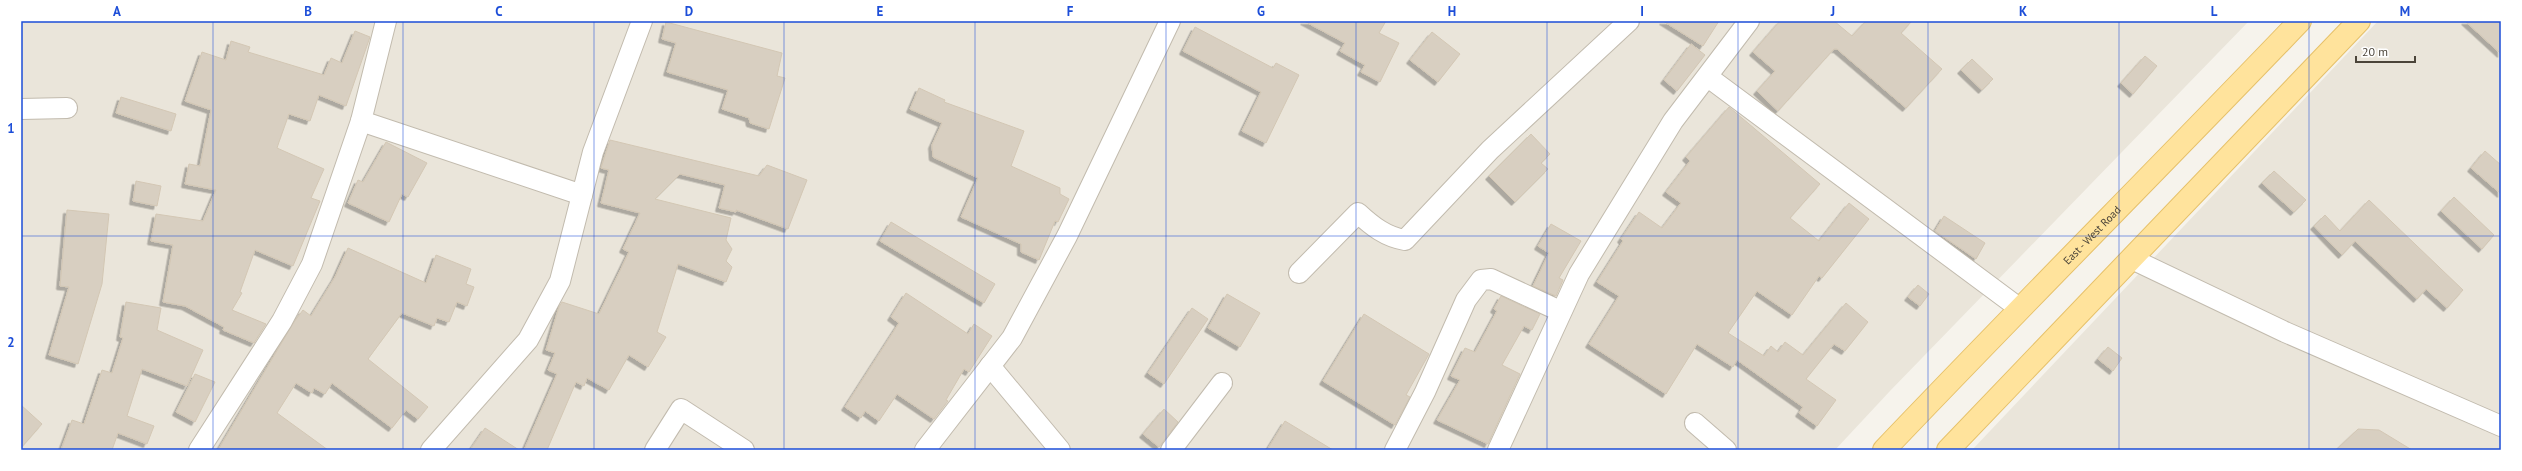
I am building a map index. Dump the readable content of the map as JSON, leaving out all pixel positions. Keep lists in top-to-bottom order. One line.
{"streets":{"main road":["East - West Road"]},"scale_bar":"20 m","grid":{"columns":["A","B","C","D","E","F","G","H","I","J","K","L","M"],"rows":["1","2"]}}
